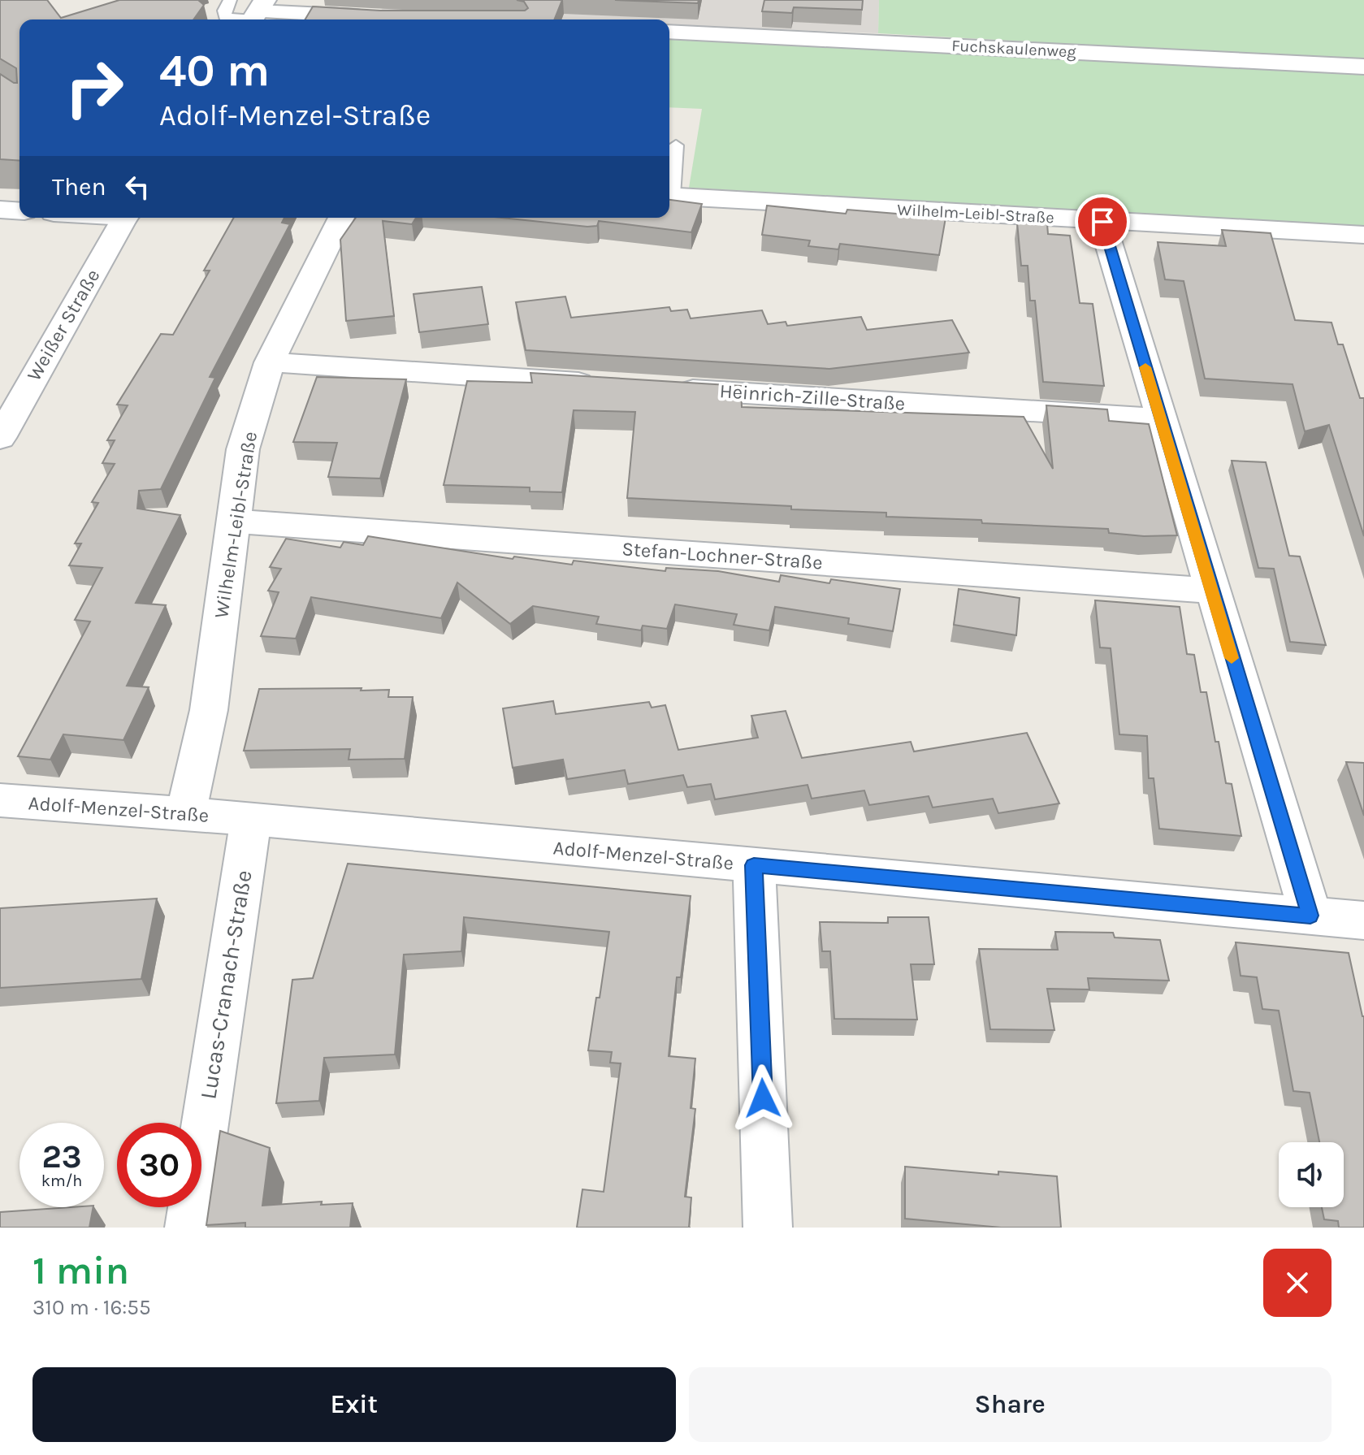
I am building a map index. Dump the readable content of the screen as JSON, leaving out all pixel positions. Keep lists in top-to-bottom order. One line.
{"streets":{"street":["Fuchskaulenweg","Wilhelm-Leibl-Straße","Weißer Straße","Heinrich-Zille-Straße","Stefan-Lochner-Straße","Adolf-Menzel-Straße","Lucas-Cranach-Straße"]},"crossings":[["Wilhelm-Leibl-Straße","Stefan-Lochner-Straße"],["Wilhelm-Leibl-Straße","Adolf-Menzel-Straße"],["Adolf-Menzel-Straße","Lucas-Cranach-Straße"]],"page":{"turn":["40 m","Adolf-Menzel-Straße"],"then":"Then","speed":"23 km/h","limit":"30","heading":["1 min","310 m · 16:55"],"buttons":["Exit","Share"]}}
